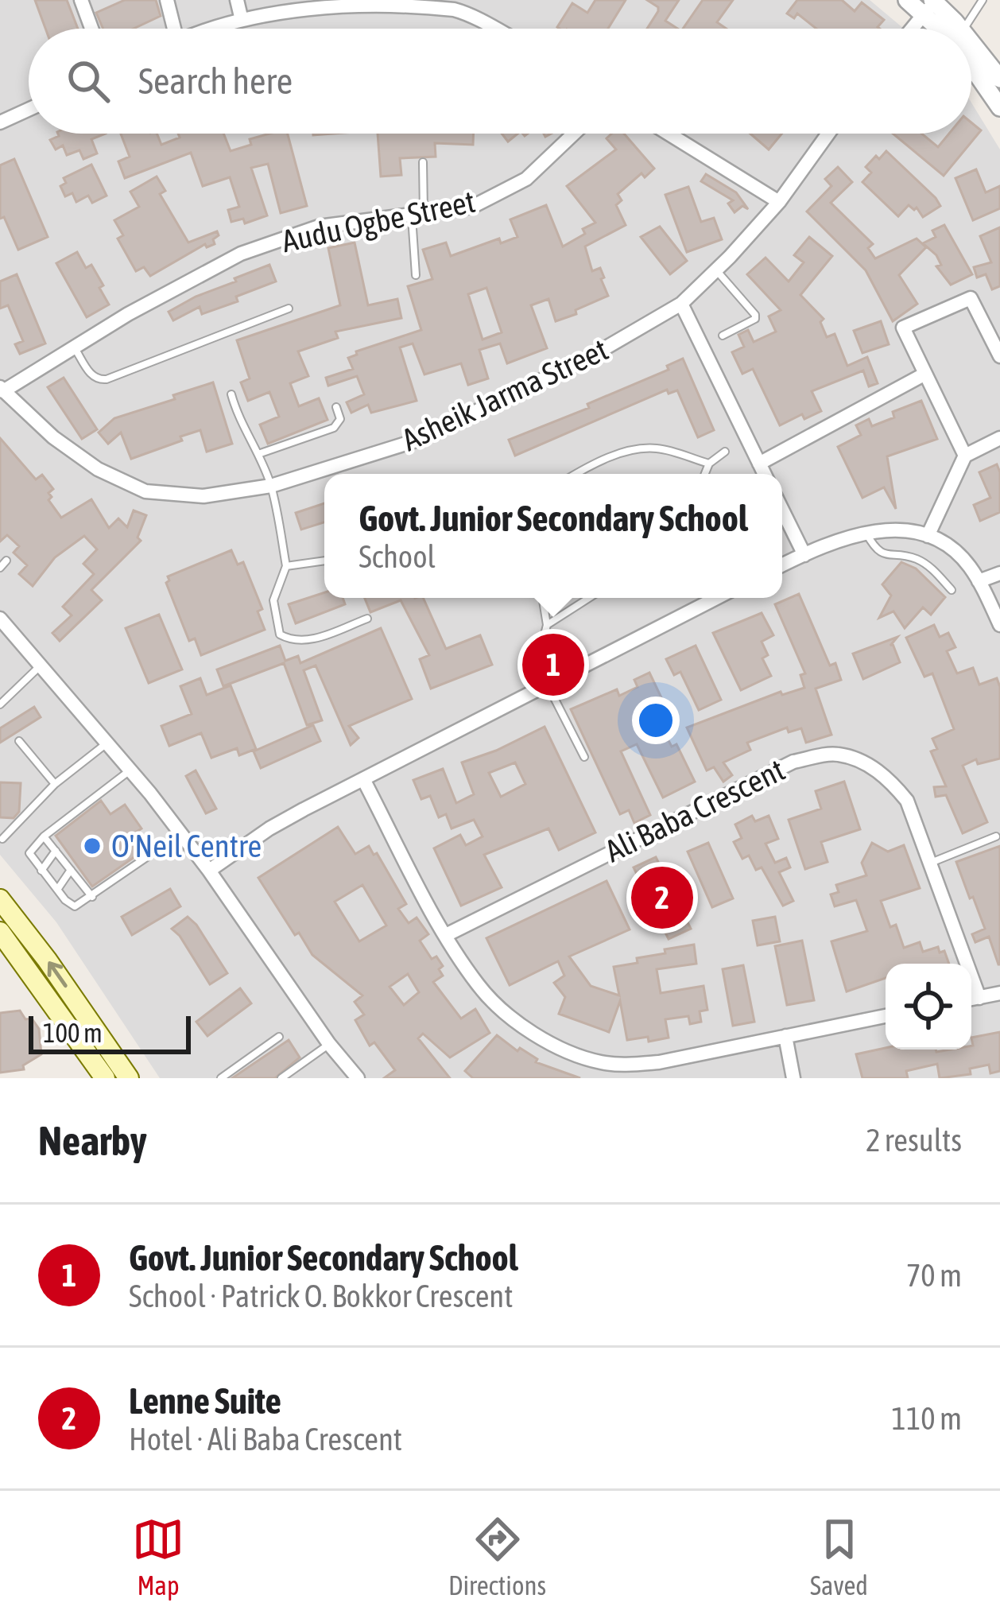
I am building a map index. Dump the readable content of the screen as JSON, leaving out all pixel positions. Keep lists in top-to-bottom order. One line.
{"streets":{"street":["Audu Ogbe Street","Asheik Jarma Street","Ali Baba Crescent"]},"crossings":[["Audu Ogbe Street","Asheik Jarma Street"]],"places":["O'Neil Centre"],"scale_bar":"100 m","page":{"search":"Search here","popup":["Govt. Junior Secondary School","School"],"pins":["1","2"],"scale":"100 m","heading":["Nearby","2 results"],"list":[{"mark":"1","name":"Govt. Junior Secondary School","note":"School · Patrick O. Bokkor Crescent","value":"70 m"},{"mark":"2","name":"Lenne Suite","note":"Hotel · Ali Baba Crescent","value":"110 m"}],"nav":["Map","Directions","Saved"]}}
